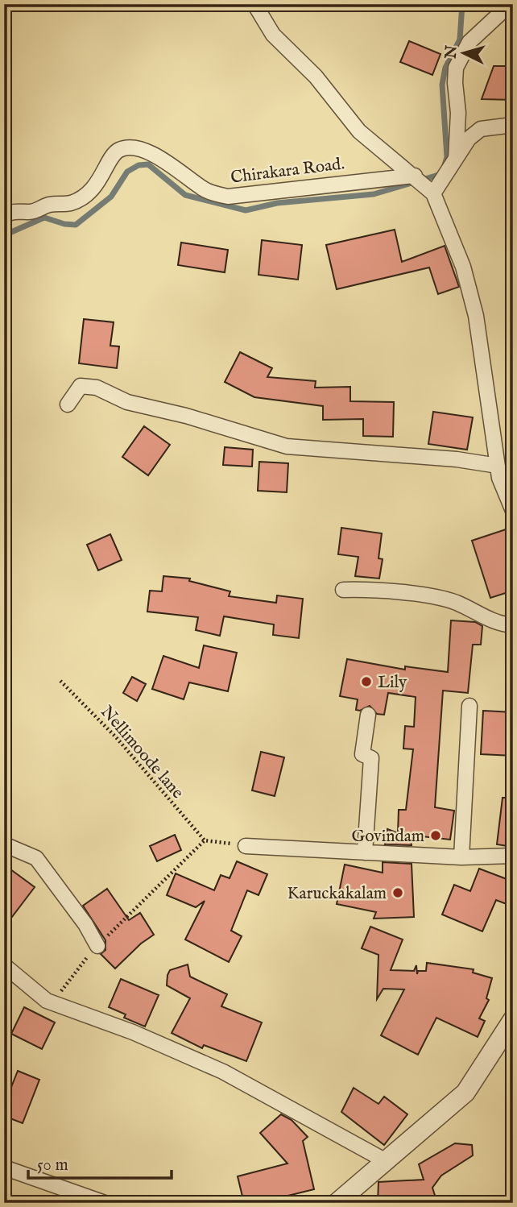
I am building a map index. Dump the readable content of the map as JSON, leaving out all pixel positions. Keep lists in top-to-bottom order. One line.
{"streets":{"street":["Chirakara Road."],"path":["Nellimoode lane"]},"places":["Lily","Govindam","Karuckakalam"],"scale_bar":"50 m","north":"left"}
